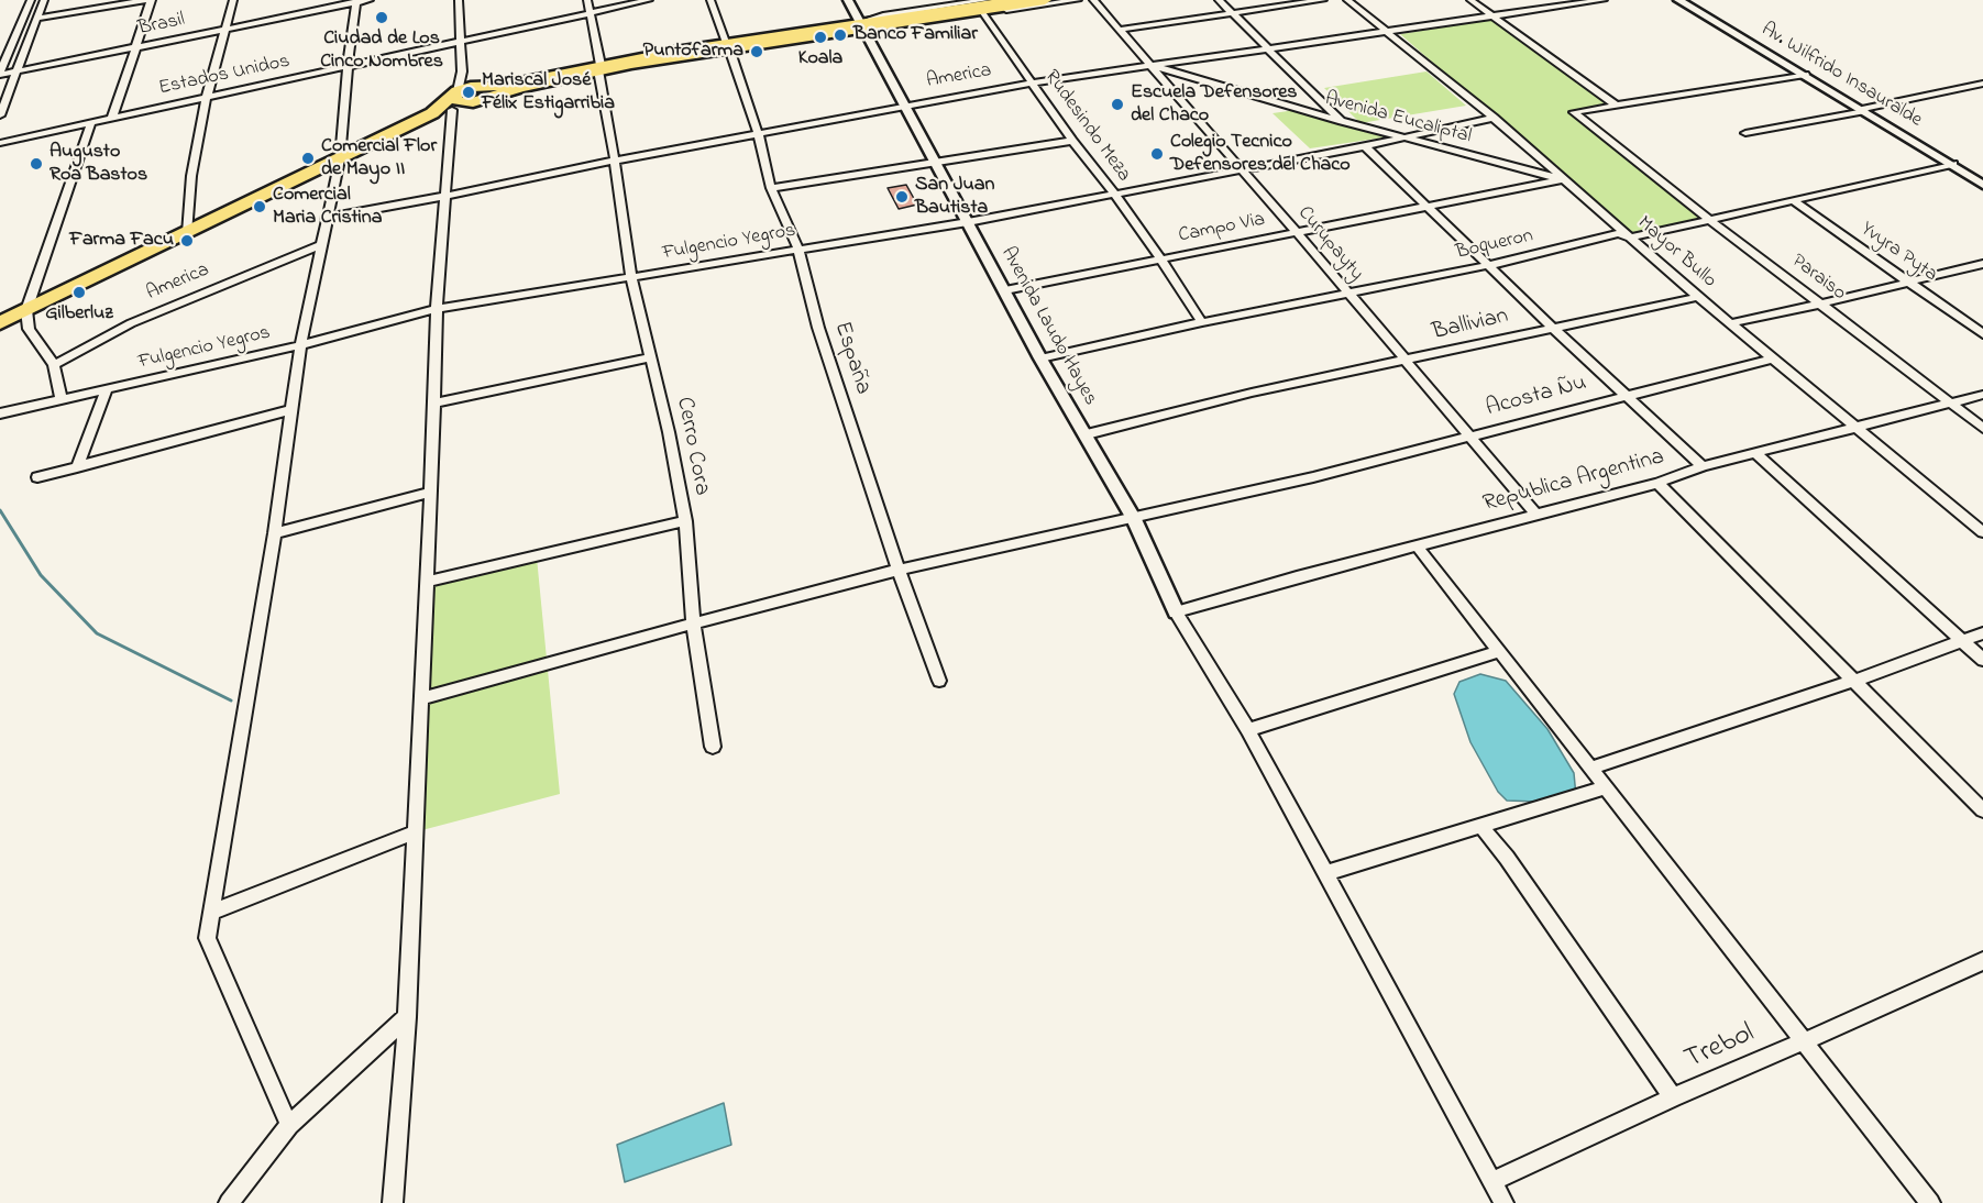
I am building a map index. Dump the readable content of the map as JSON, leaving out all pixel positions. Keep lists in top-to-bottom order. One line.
{"streets":{"street":["Brasil","Estados Unidos","America","Avenida Eucaliptal","Rudesindo Meza","Campo Via","Fulgencio Yegros","Curupayty","Boqueron","Mayor Bullo","Yvyra Pyta","Paraiso","Ballivian","Avenida Laudo Hayes","España","Acosta Ñu","Cerro Cora","Republica Argentina","Trebol"]},"crossings":[["Estados Unidos","Cerro Cora"],["America","Avenida Eucaliptal"],["America","Rudesindo Meza"],["America","Curupayty"],["America","Mayor Bullo"],["America","Avenida Laudo Hayes"],["America","España"],["America","Cerro Cora"],["Avenida Eucaliptal","Campo Via"],["Avenida Eucaliptal","Fulgencio Yegros"],["Avenida Eucaliptal","Curupayty"],["Avenida Eucaliptal","Mayor Bullo"],["Rudesindo Meza","Campo Via"],["Rudesindo Meza","Fulgencio Yegros"],["Rudesindo Meza","Boqueron"],["Campo Via","Curupayty"],["Campo Via","Mayor Bullo"],["Campo Via","Avenida Laudo Hayes"],["Fulgencio Yegros","Curupayty"],["Fulgencio Yegros","Mayor Bullo"],["Fulgencio Yegros","Avenida Laudo Hayes"],["Fulgencio Yegros","España"],["Fulgencio Yegros","Cerro Cora"],["Curupayty","Boqueron"],["Curupayty","Ballivian"],["Curupayty","Acosta Ñu"],["Curupayty","Republica Argentina"],["Boqueron","Mayor Bullo"],["Boqueron","Yvyra Pyta"],["Boqueron","Paraiso"],["Boqueron","Avenida Laudo Hayes"],["Mayor Bullo","Ballivian"],["Mayor Bullo","Acosta Ñu"],["Mayor Bullo","Republica Argentina"],["Paraiso","Republica Argentina"],["Ballivian","Avenida Laudo Hayes"],["Avenida Laudo Hayes","Acosta Ñu"],["Avenida Laudo Hayes","Republica Argentina"],["España","Acosta Ñu"]],"places":["Ciudad de Los Cinco Nombres","Banco Familiar","Koala","Puntofarma","Mariscal José Félix Estigarribia","Escuela Defensores del Chaco","Colegio Tecnico Defensores del Chaco","Comercial Flor de Mayo II","Augusto Roa Bastos","San Juan Bautista","Comercial Maria Cristina","Farma Facu","Gilberluz"]}
